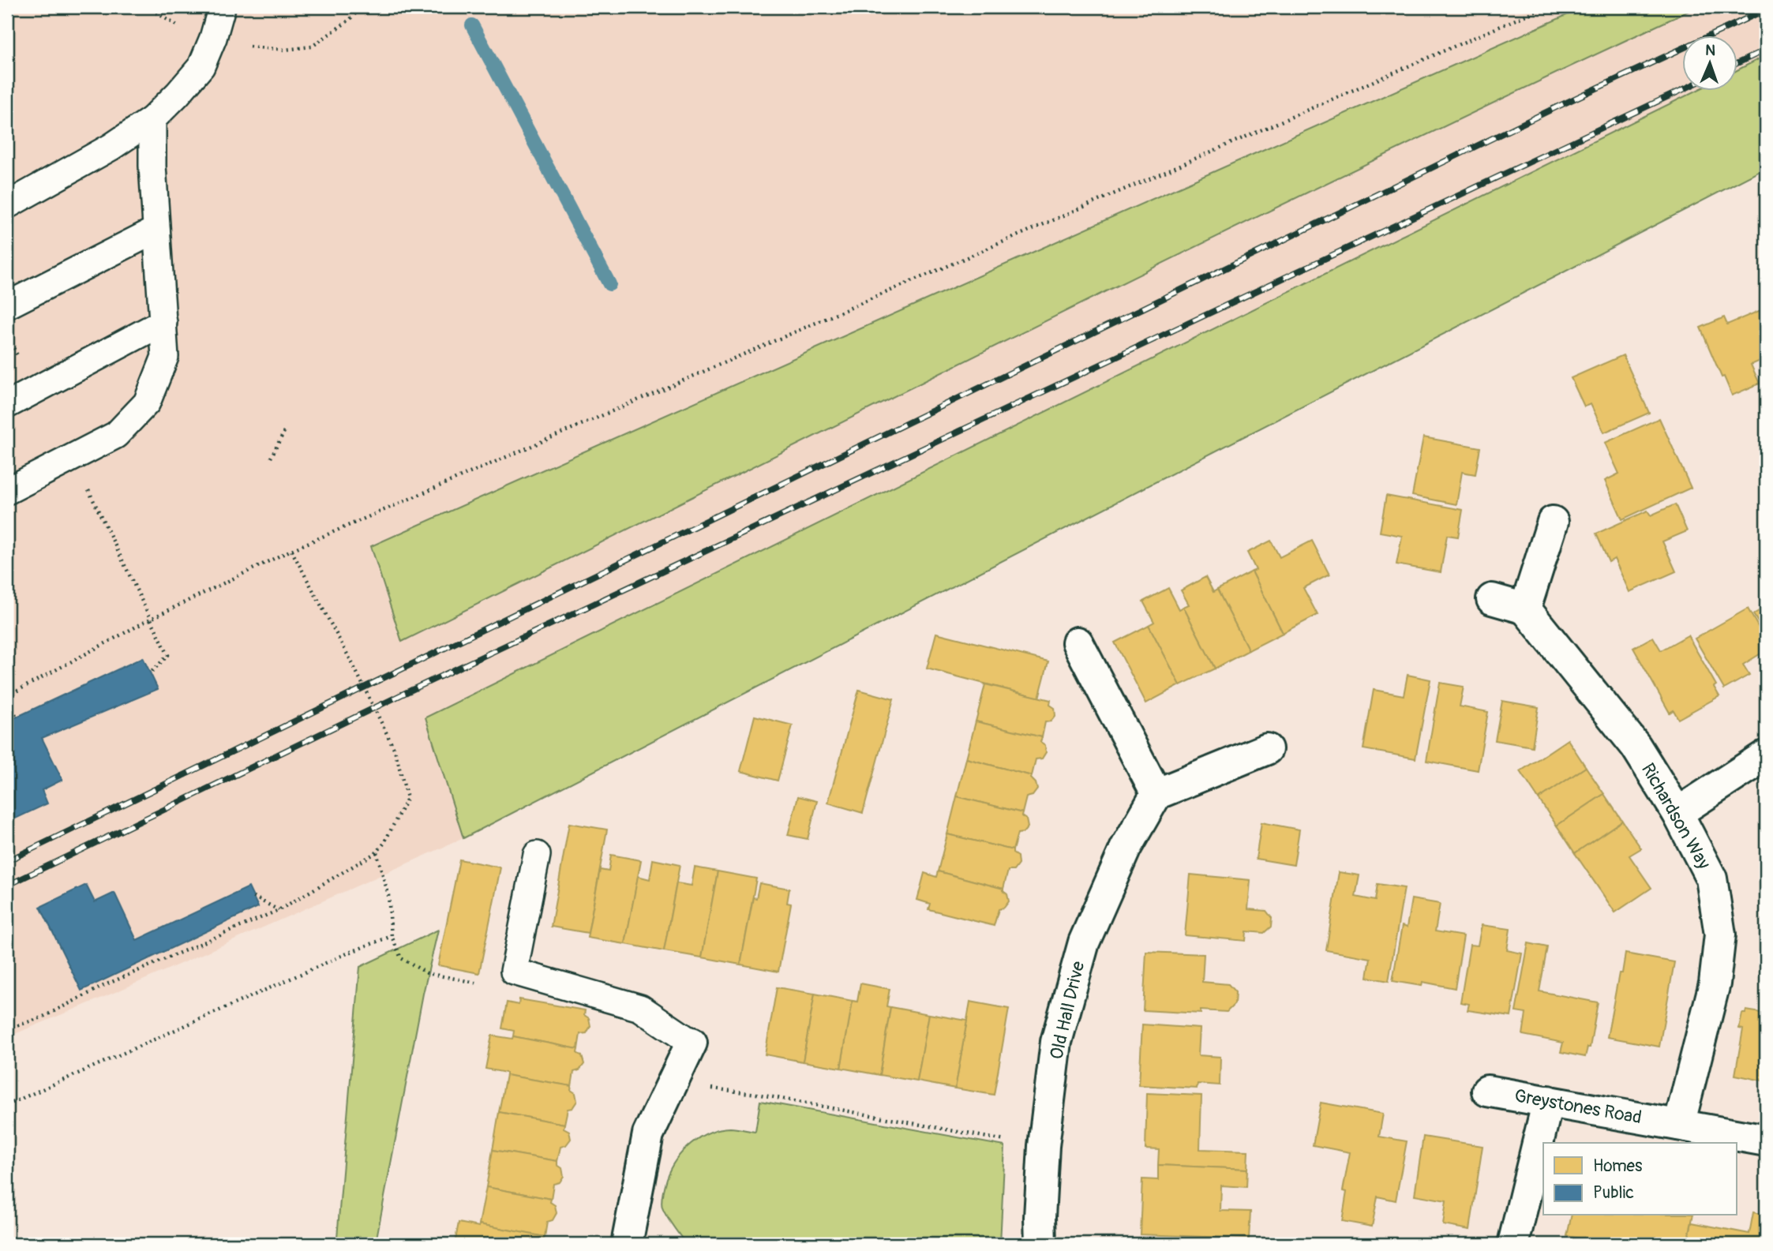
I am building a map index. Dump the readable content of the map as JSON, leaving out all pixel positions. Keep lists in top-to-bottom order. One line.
{"streets":{"street":["Richardson Way","Old Hall Drive","Greystones Road"]},"crossings":[["Richardson Way","Greystones Road"]],"legend":["Homes","Public"],"north":"top"}
